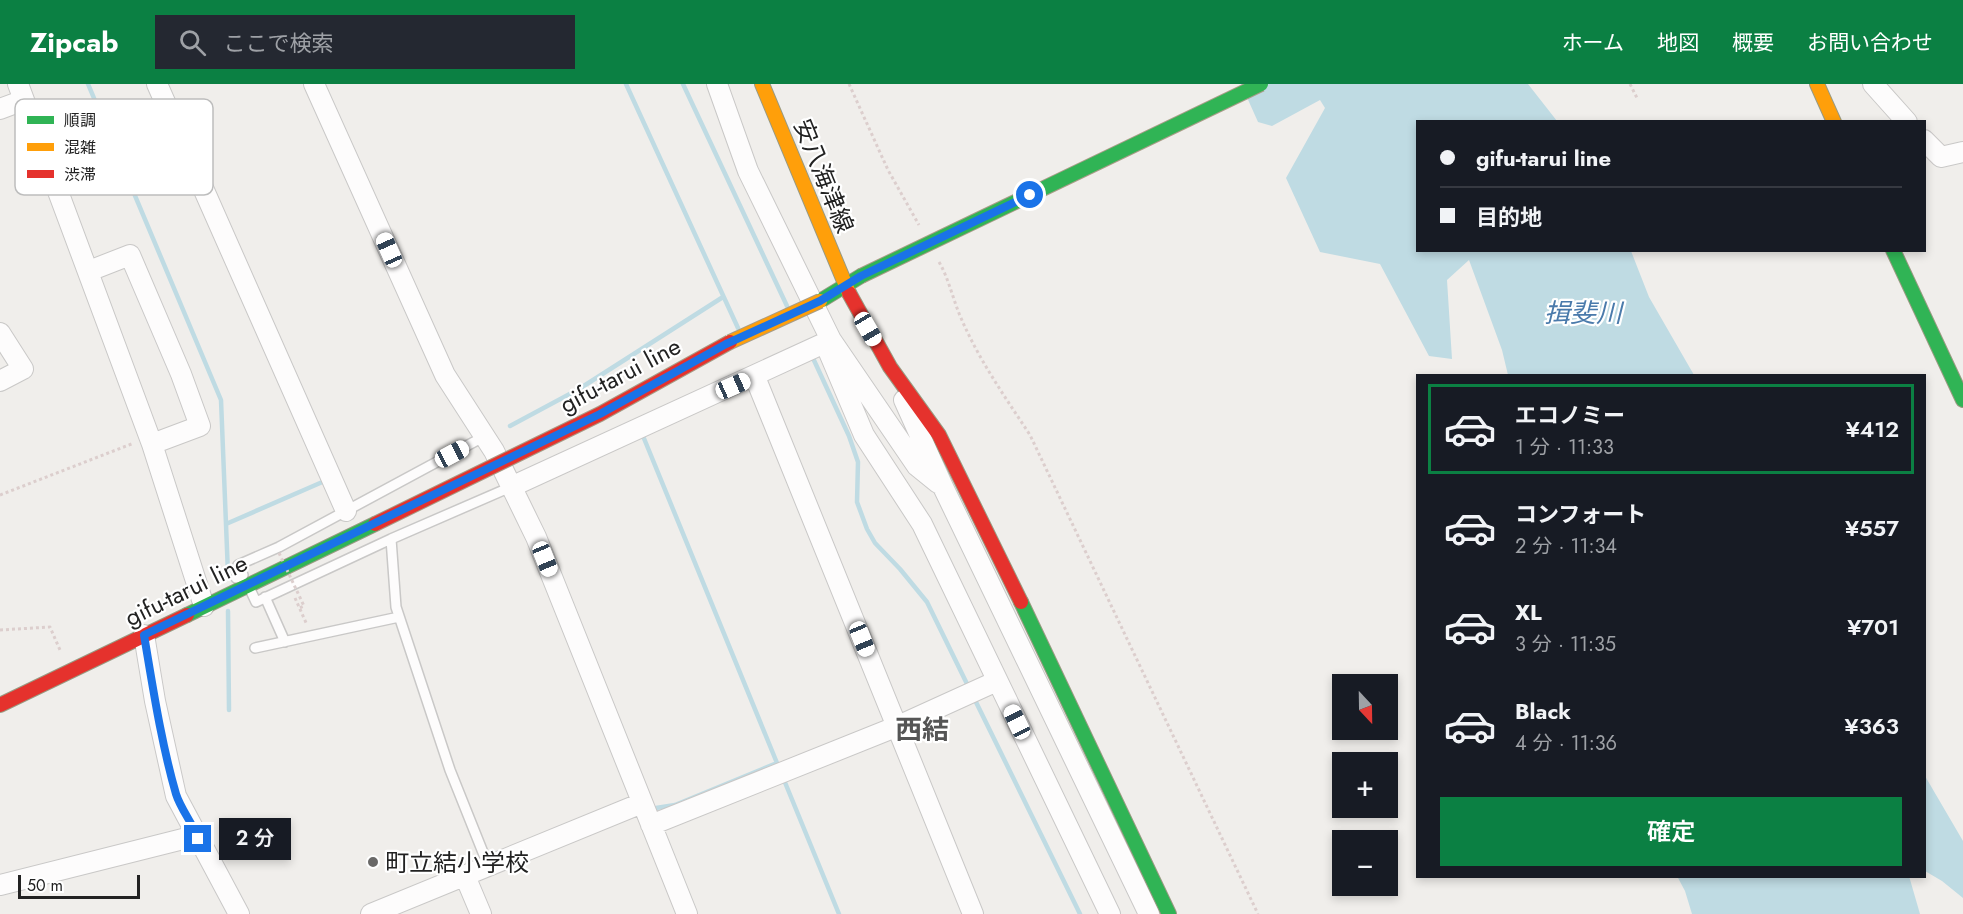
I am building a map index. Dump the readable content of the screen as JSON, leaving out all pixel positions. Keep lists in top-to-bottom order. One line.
{"streets":{"main road":["安八海津線","gifu-tarui line"]},"crossings":[["安八海津線","gifu-tarui line"]],"districts":["西結"],"water":["揖斐川"],"places":["町立結小学校"],"legend":["順調","混雑","渋滞"],"scale_bar":"50 m","north":"bottom","page":{"header":"Zipcab","search":"ここで検索","nav":["ホーム","地図","概要","お問い合わせ"],"banner":["gifu-tarui line","目的地"],"list":[{"name":"エコノミー","note":"1 分 · 11:33","value":"¥412"},{"name":"コンフォート","note":"2 分 · 11:34","value":"¥557"},{"name":"XL","note":"3 分 · 11:35","value":"¥701"},{"name":"Black","note":"4 分 · 11:36","value":"¥363"}],"map_buttons":["+","−"],"buttons":"確定","bubble":"2 分","scale":"50 m"}}
